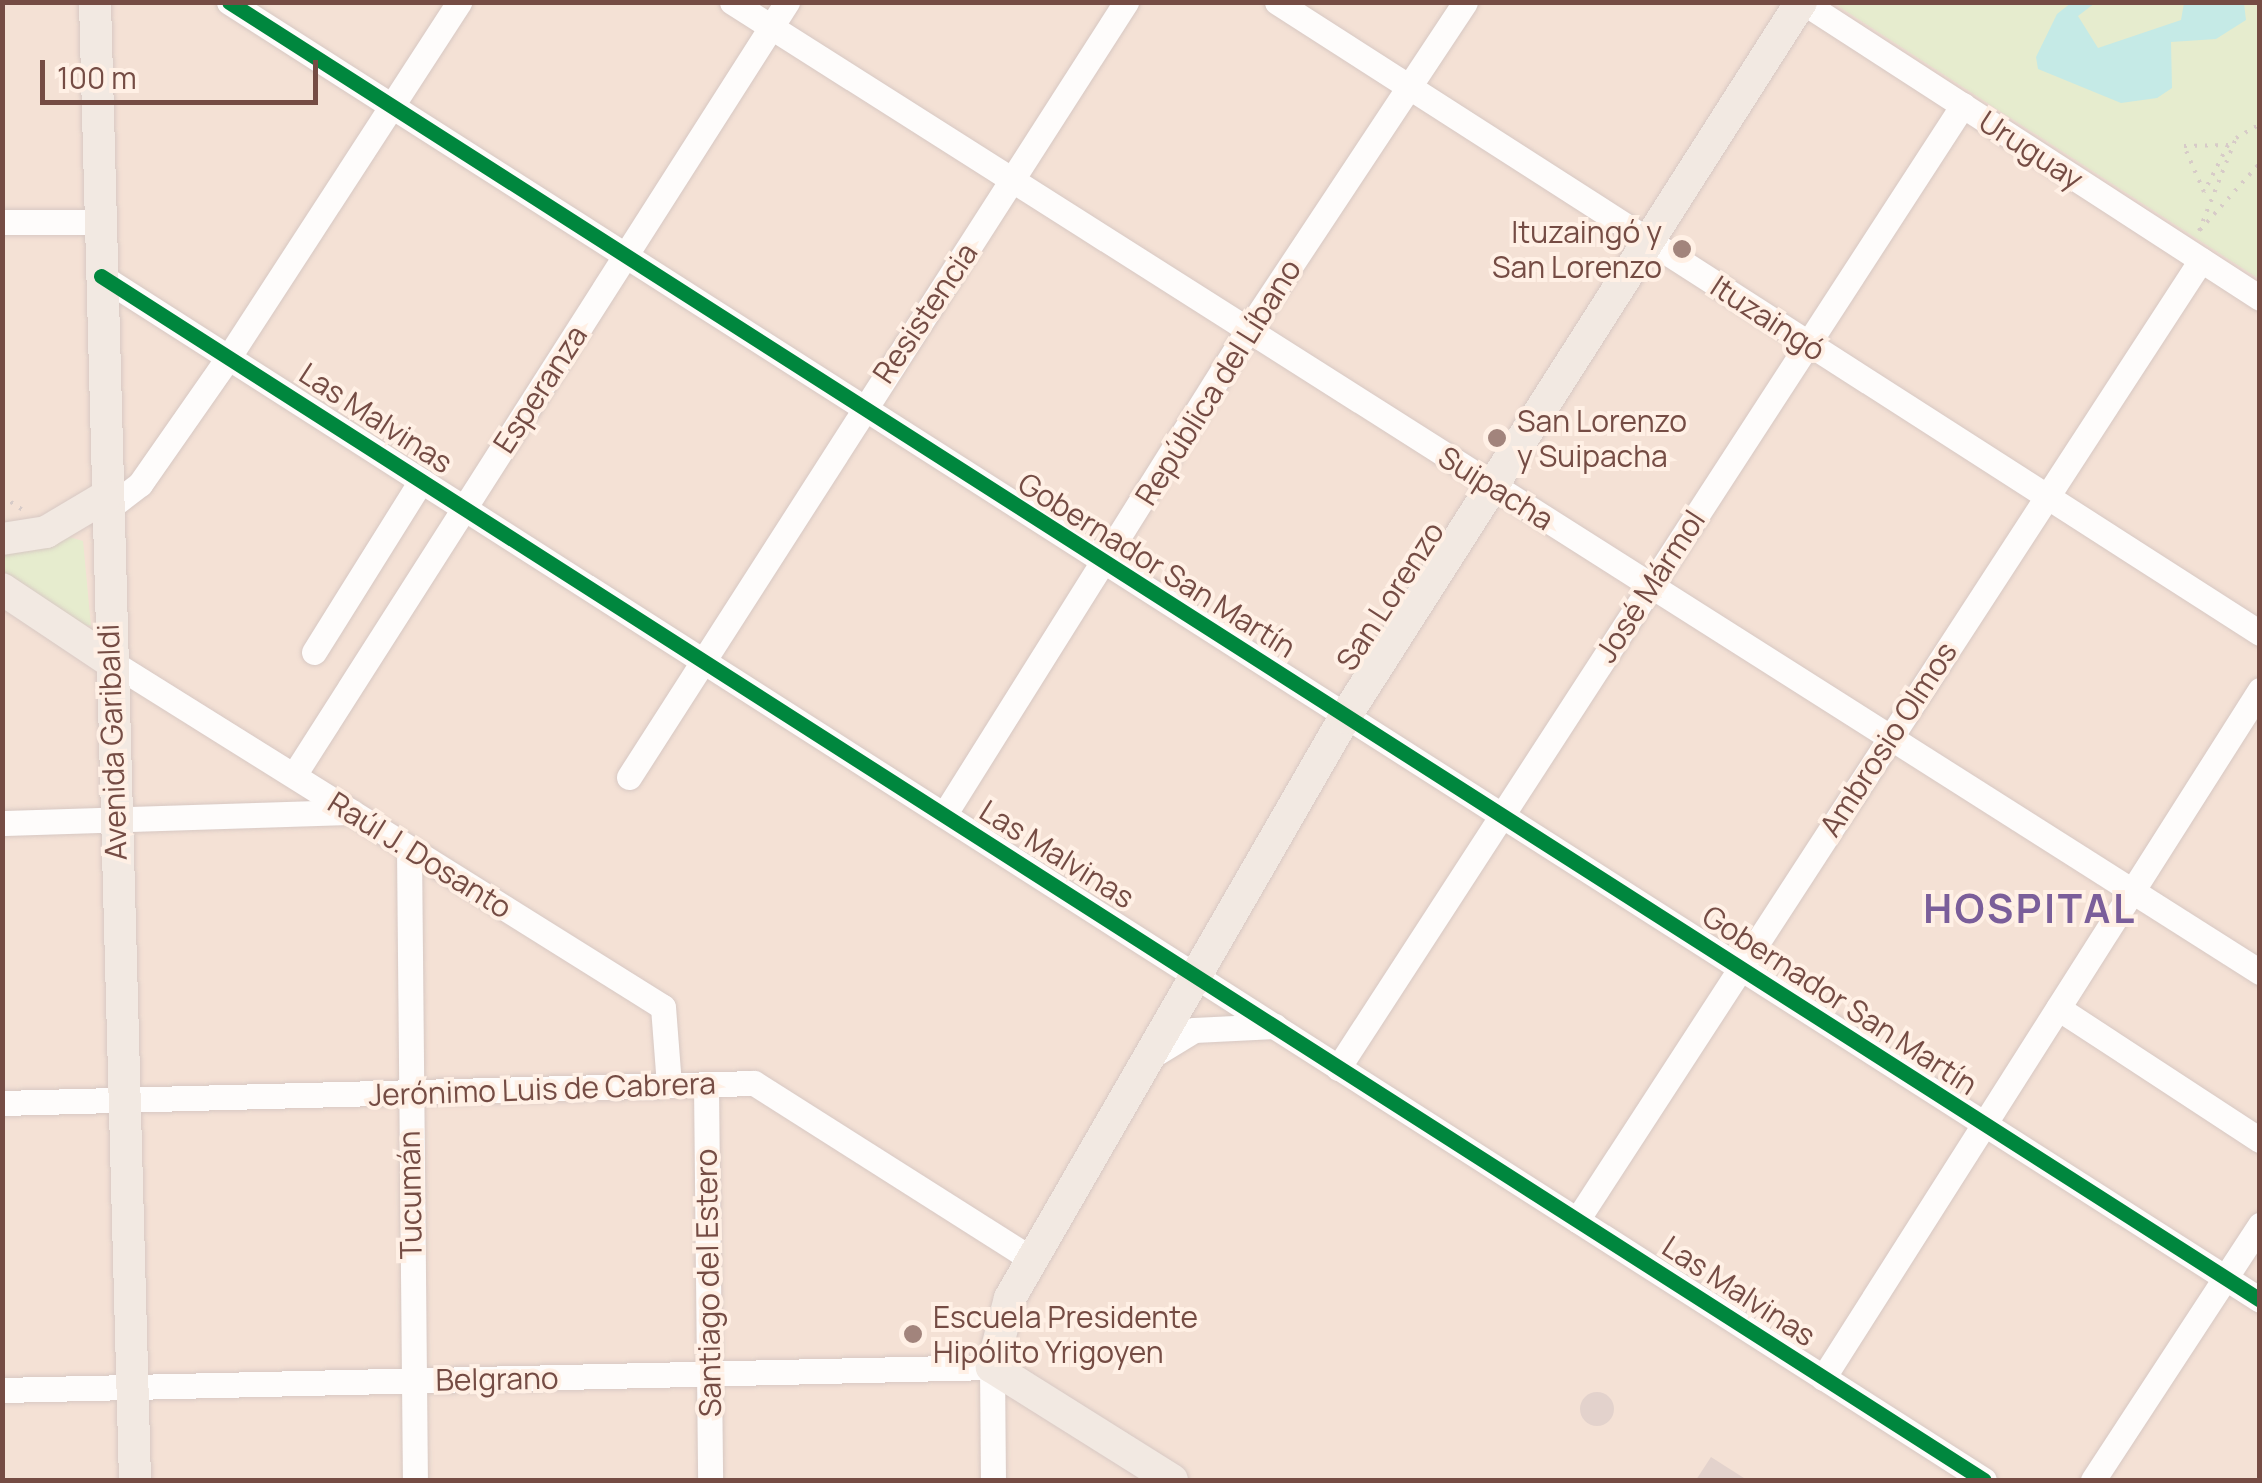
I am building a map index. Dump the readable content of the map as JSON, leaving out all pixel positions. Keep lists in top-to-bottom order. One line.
{"streets":{"main road":["San Lorenzo","Avenida Garibaldi"],"street":["Uruguay","Resistencia","Ituzaingó","República del Líbano","Esperanza","Las Malvinas","Suipacha","Gobernador San Martín","José Mármol","Ambrosio Olmos","Raúl J. Dosanto","Jerónimo Luis de Cabrera","Tucumán","Santiago del Estero","Belgrano"]},"crossings":[["Uruguay","José Mármol"],["Uruguay","San Lorenzo"],["Uruguay","Ambrosio Olmos"],["Resistencia","Las Malvinas"],["Resistencia","Suipacha"],["Resistencia","Gobernador San Martín"],["Ituzaingó","República del Líbano"],["Ituzaingó","José Mármol"],["Ituzaingó","San Lorenzo"],["Ituzaingó","Ambrosio Olmos"],["República del Líbano","Las Malvinas"],["República del Líbano","Suipacha"],["República del Líbano","Gobernador San Martín"],["Esperanza","Las Malvinas"],["Esperanza","Suipacha"],["Esperanza","Gobernador San Martín"],["Esperanza","Raúl J. Dosanto"],["Las Malvinas","José Mármol"],["Las Malvinas","San Lorenzo"],["Las Malvinas","Ambrosio Olmos"],["Las Malvinas","Avenida Garibaldi"],["Suipacha","José Mármol"],["Suipacha","San Lorenzo"],["Suipacha","Ambrosio Olmos"],["Gobernador San Martín","José Mármol"],["Gobernador San Martín","San Lorenzo"],["Gobernador San Martín","Ambrosio Olmos"],["San Lorenzo","Jerónimo Luis de Cabrera"],["San Lorenzo","Belgrano"],["Avenida Garibaldi","Raúl J. Dosanto"],["Avenida Garibaldi","Jerónimo Luis de Cabrera"],["Avenida Garibaldi","Belgrano"],["Raúl J. Dosanto","Jerónimo Luis de Cabrera"],["Raúl J. Dosanto","Tucumán"],["Jerónimo Luis de Cabrera","Tucumán"],["Jerónimo Luis de Cabrera","Santiago del Estero"],["Tucumán","Belgrano"],["Santiago del Estero","Belgrano"]],"districts":["HOSPITAL"],"places":["Ituzaingó y San Lorenzo","San Lorenzo y Suipacha","Escuela Presidente Hipólito Yrigoyen"],"scale_bar":"100 m"}
